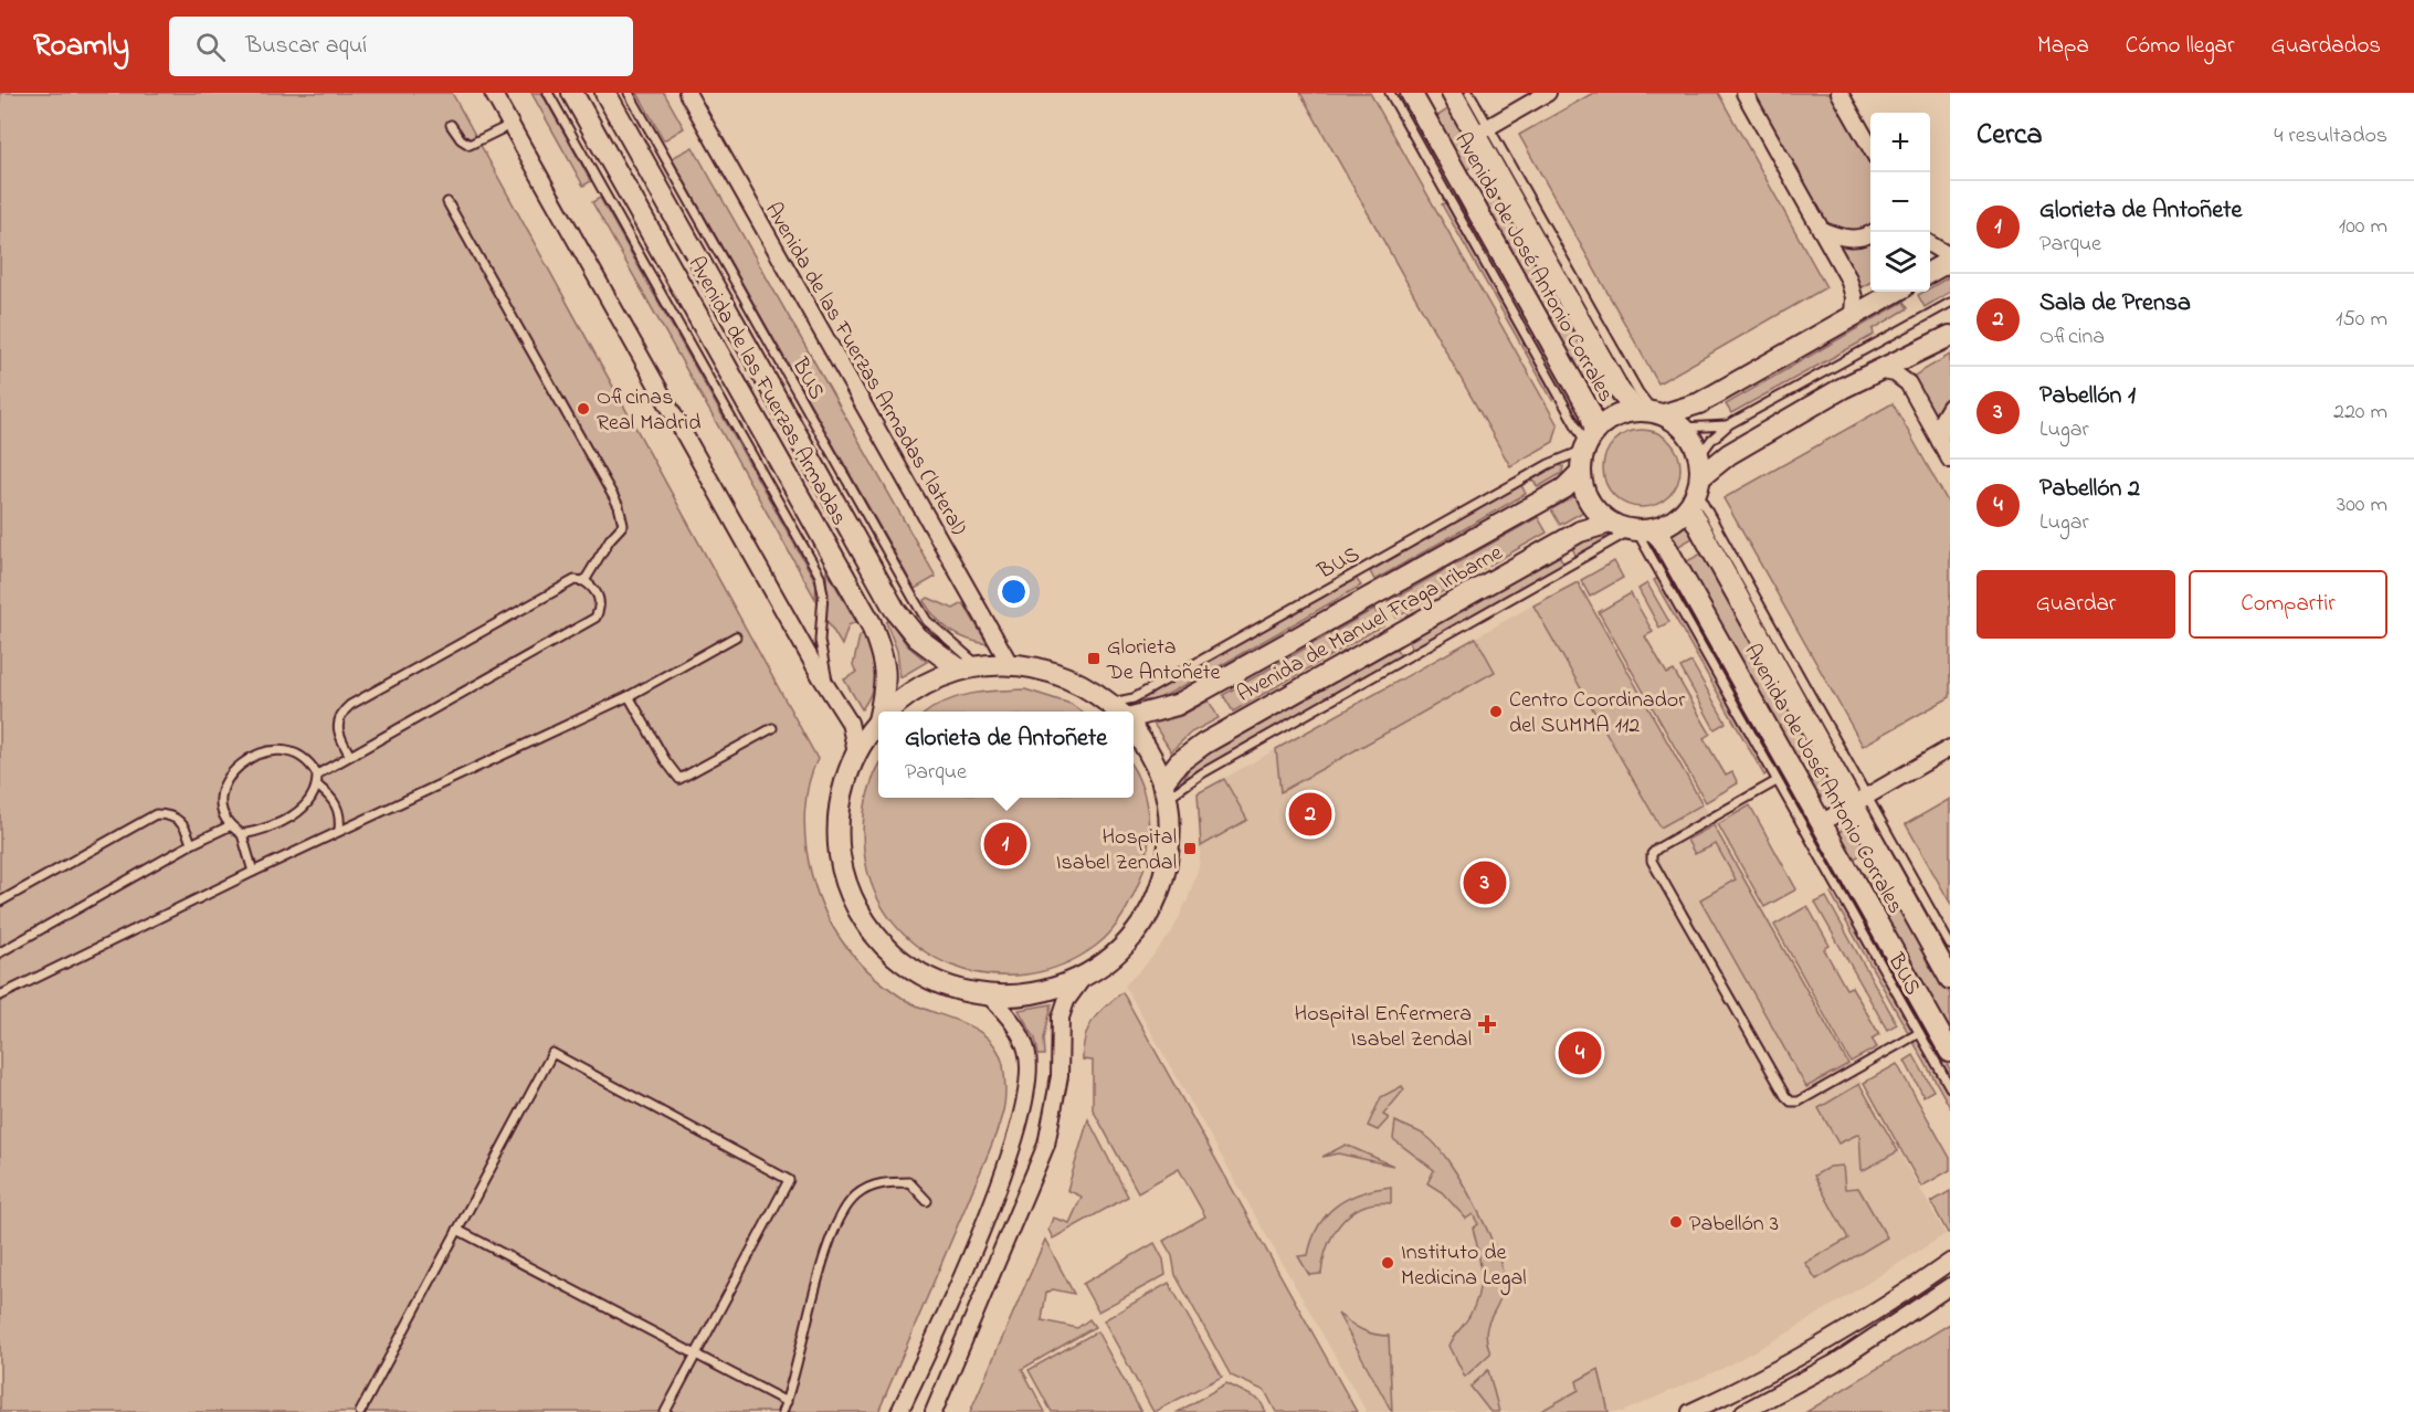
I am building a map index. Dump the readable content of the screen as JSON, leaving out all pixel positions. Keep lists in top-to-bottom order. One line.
{"streets":{"street":["Avenida de José Antonio Corrales","Avenida de las Fuerzas Armadas (lateral)","Avenida de las Fuerzas Armadas","Avenida de Manuel Fraga Iribarne"],"lane":["BUS"]},"crossings":[["Avenida de José Antonio Corrales","BUS"],["Avenida de José Antonio Corrales","Avenida de Manuel Fraga Iribarne"],["BUS","Avenida de las Fuerzas Armadas"],["BUS","Avenida de Manuel Fraga Iribarne"]],"places":{"other":["Oficinas Real Madrid","Centro Coordinador del SUMMA 112","Pabellón 3","Instituto de Medicina Legal"],"transit":["Glorieta De Antoñete","Hospital Isabel Zendal"],"health":["Hospital Enfermera Isabel Zendal"]},"page":{"header":"Roamly","search":"Buscar aquí","nav":["Mapa","Cómo llegar","Guardados"],"heading":["Cerca","4 resultados"],"map_buttons":["+","−"],"list":[{"mark":"1","name":"Glorieta de Antoñete","note":"Parque","value":"100 m"},{"mark":"2","name":"Sala de Prensa","note":"Oficina","value":"150 m"},{"mark":"3","name":"Pabellón 1","note":"Lugar","value":"220 m"},{"mark":"4","name":"Pabellón 2","note":"Lugar","value":"300 m"}],"buttons":["Guardar","Compartir"],"popup":["Glorieta de Antoñete","Parque"],"pins":["2","1","3","4"]}}
